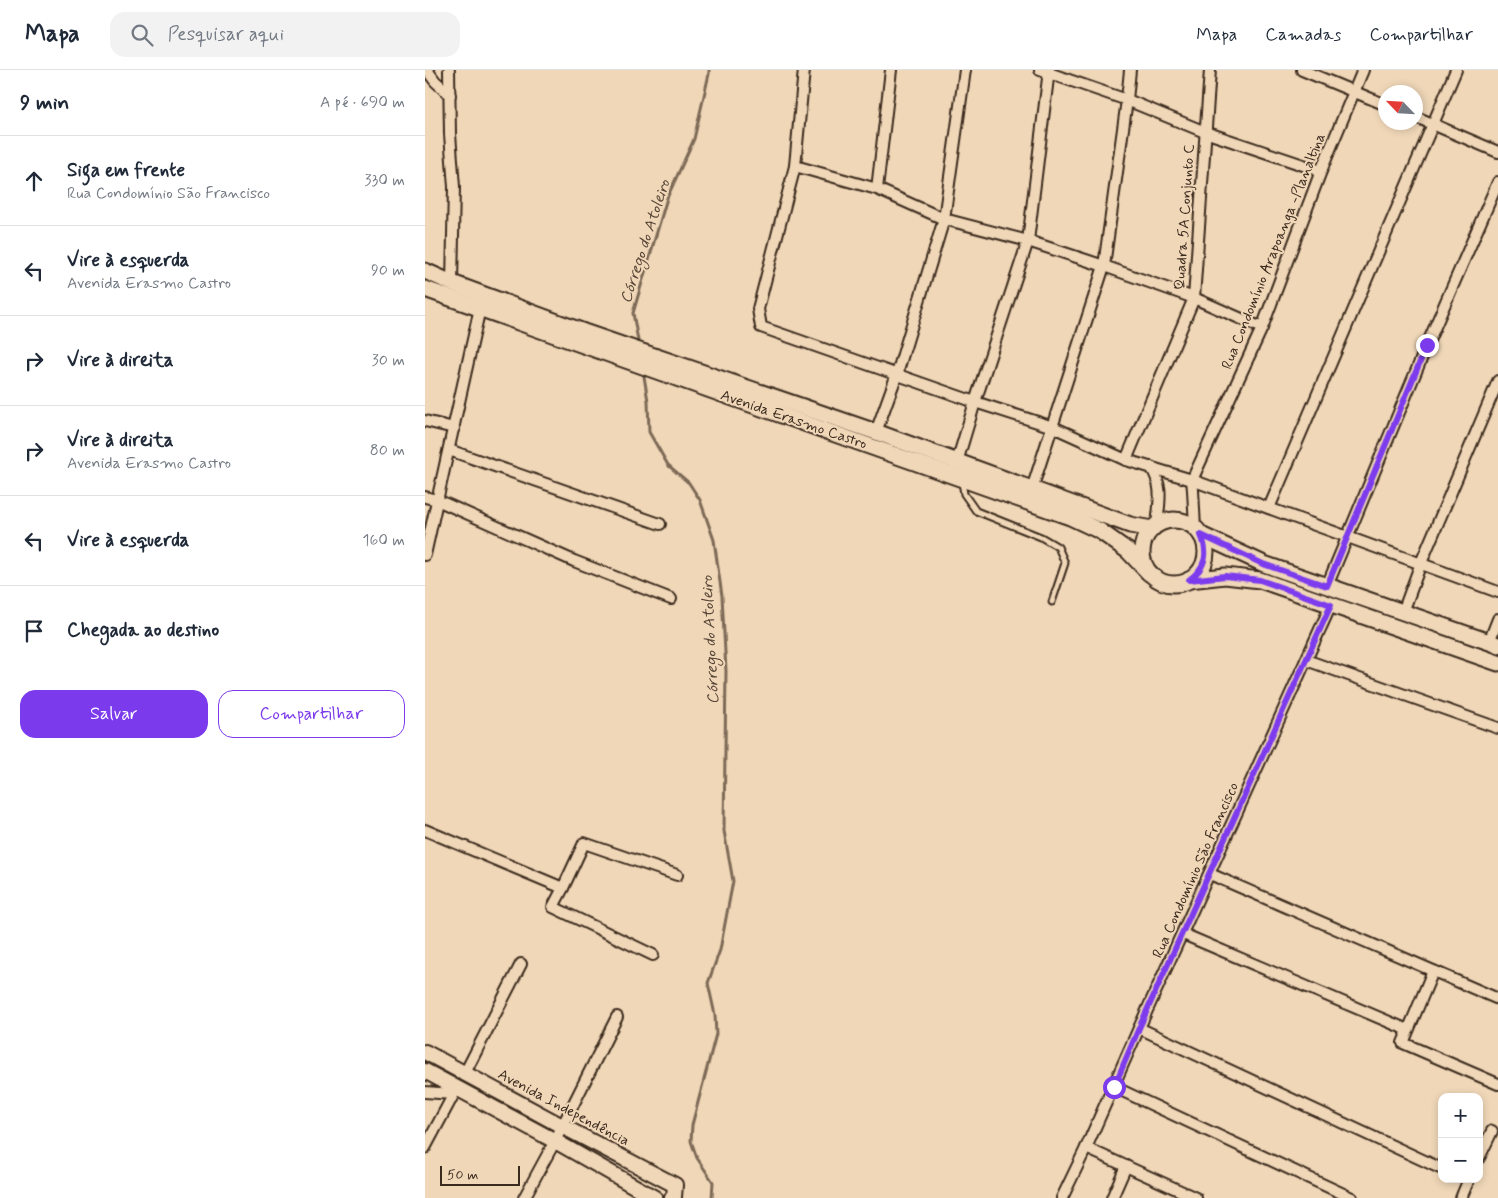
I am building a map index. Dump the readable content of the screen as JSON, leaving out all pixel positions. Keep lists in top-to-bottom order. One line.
{"streets":{"main road":["Avenida Erasmo Castro"],"street":["Quadra 5A Conjunto C","Rua Condomínio Arapoanga -Planaltina","Rua Condomínio São Francisco","Avenida Independência"]},"water":["Córrego do Atoleiro"],"scale_bar":"50 m","north":"top left","page":{"header":"Mapa","search":"Pesquisar aqui","nav":["Mapa","Camadas","Compartilhar"],"heading":["9 min","A pé · 690 m"],"list":[["Siga em frente","Rua Condomínio São Francisco","330 m"],["Vire à esquerda","Avenida Erasmo Castro","90 m"],["Vire à direita","30 m"],["Vire à direita","Avenida Erasmo Castro","80 m"],["Vire à esquerda","160 m"],"Chegada ao destino"],"buttons":["Salvar","Compartilhar"],"map_buttons":["+","−"],"scale":"50 m"}}
